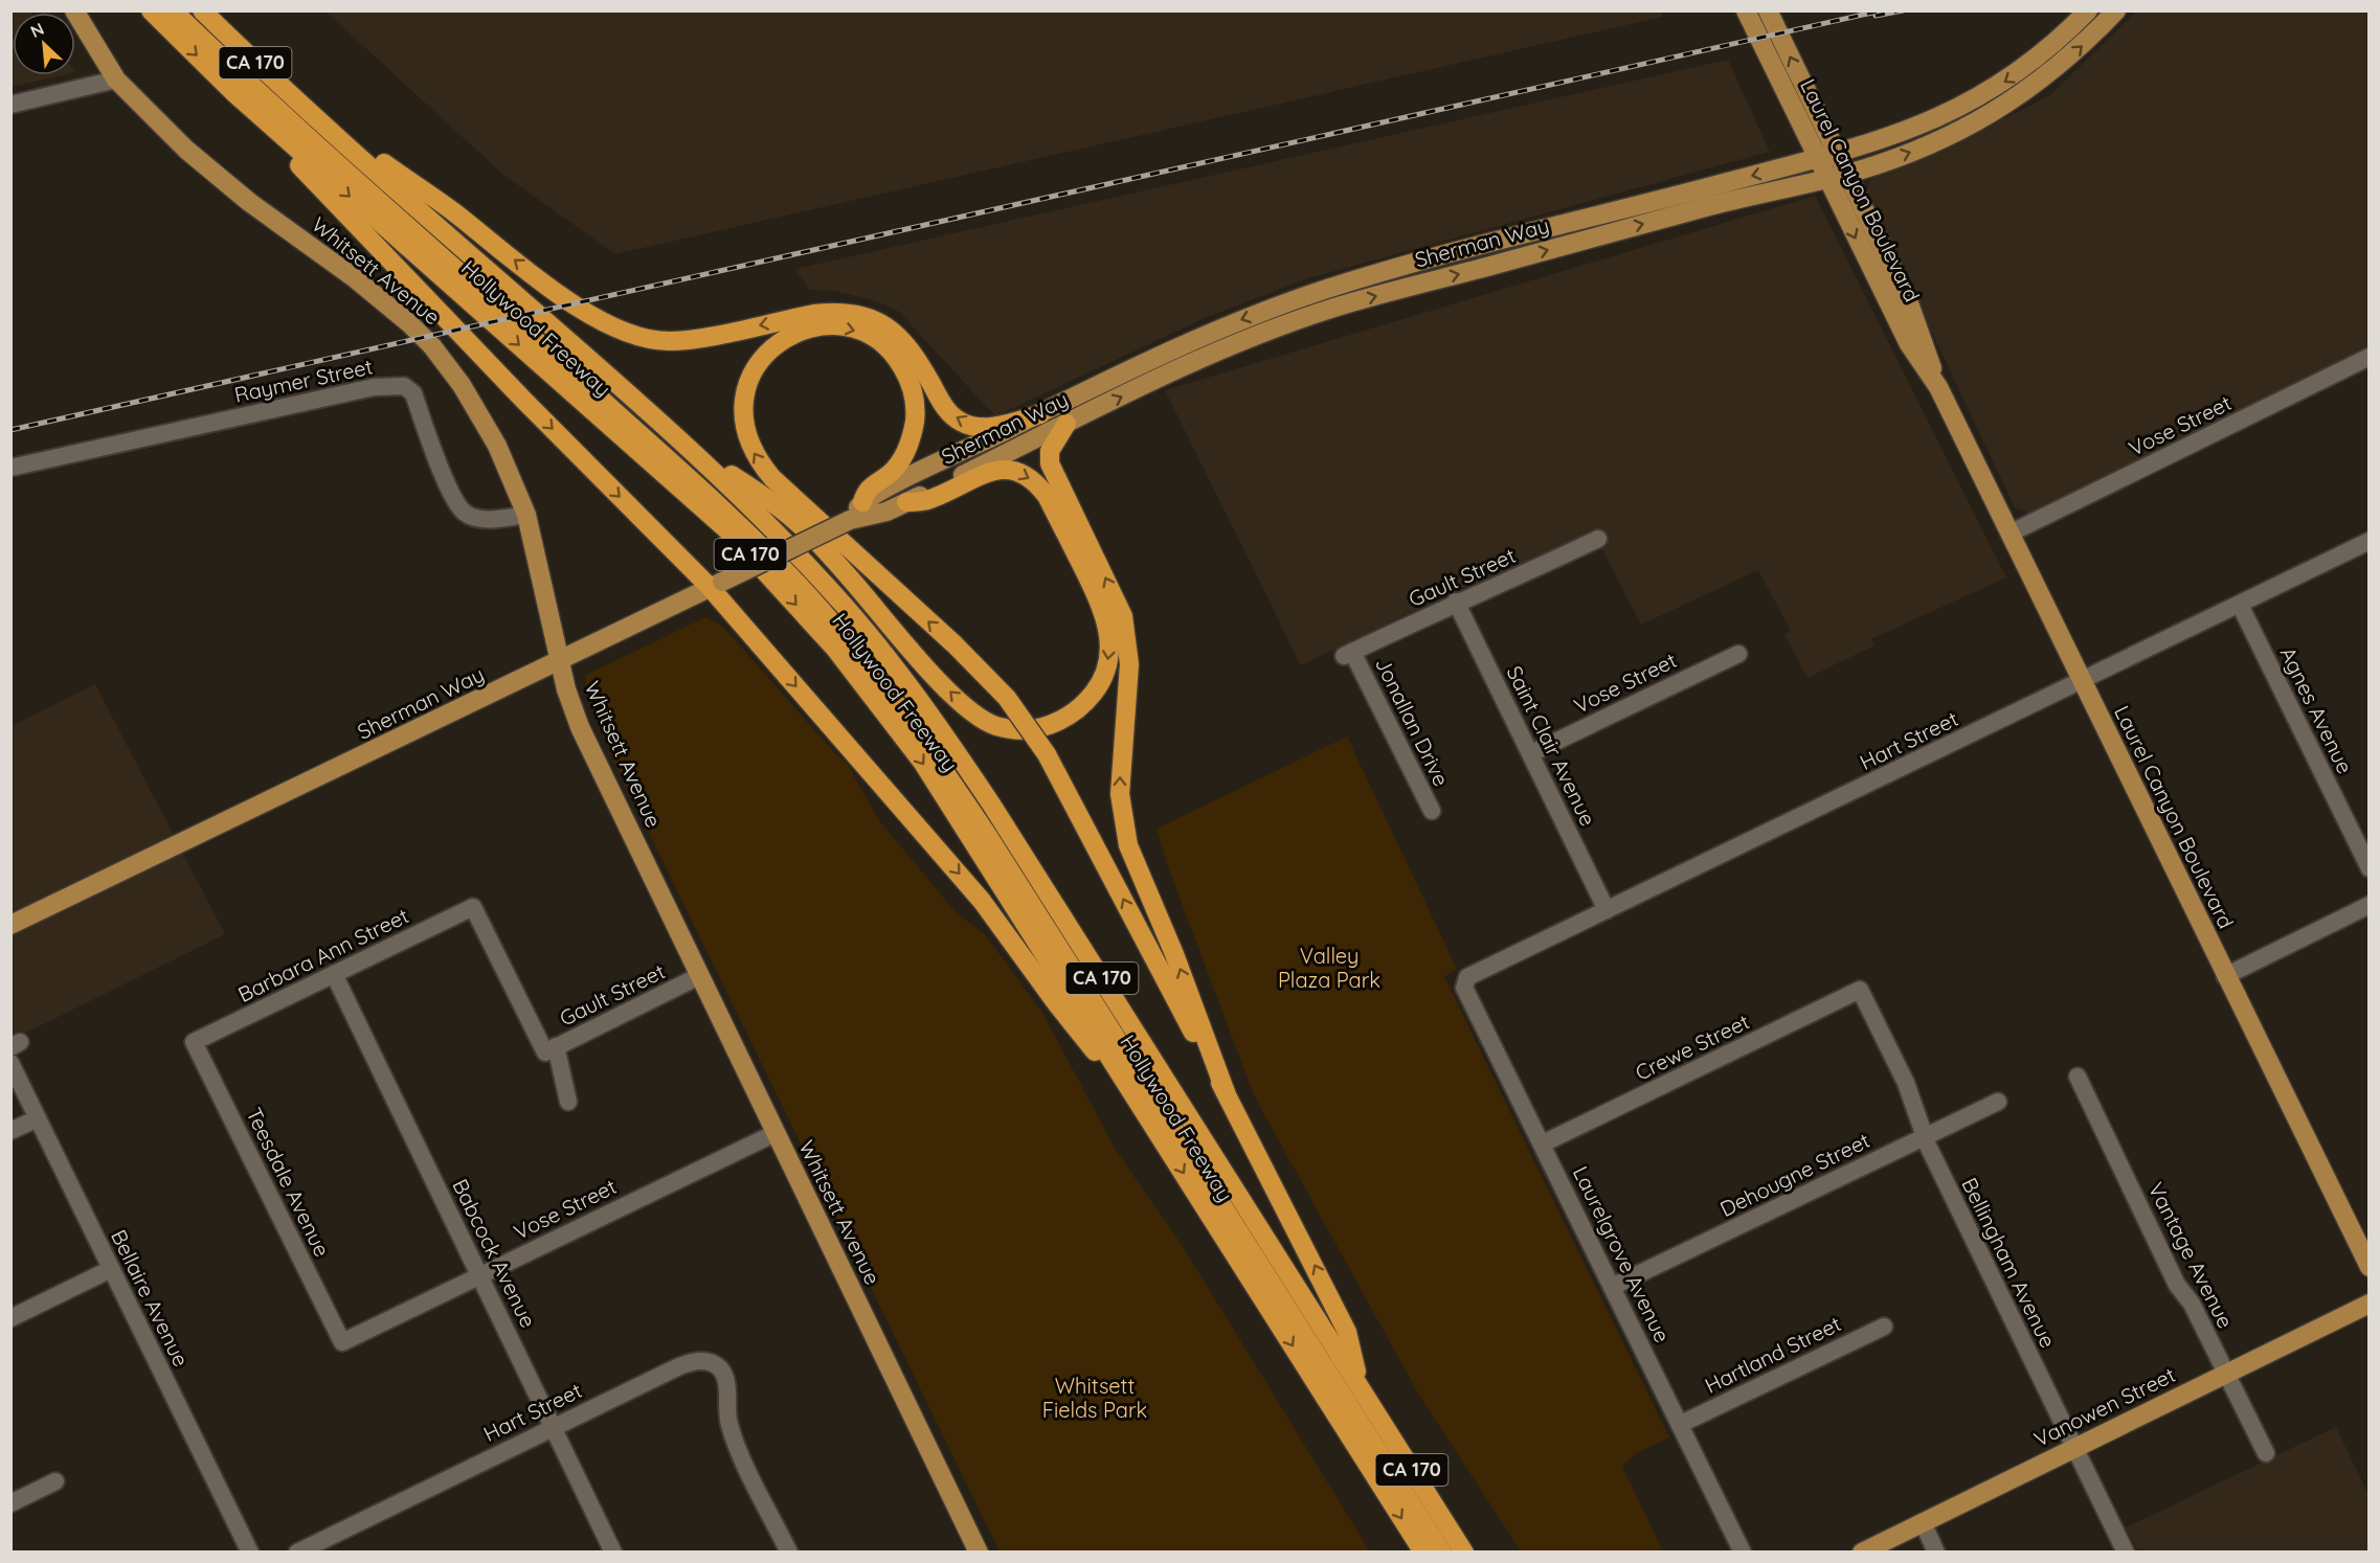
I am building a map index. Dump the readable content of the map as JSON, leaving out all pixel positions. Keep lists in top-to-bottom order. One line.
{"streets":{"highway":["CA 170","Hollywood Freeway"],"main road":["Laurel Canyon Boulevard","Sherman Way","Whitsett Avenue","Vanowen Street"],"street":["Raymer Street","Vose Street","Gault Street","Agnes Avenue","Jonallan Drive","Hart Street","Saint Clair Avenue","Barbara Ann Street","Crewe Street","Dehougne Street","Teesdale Avenue","Babcock Avenue","Laurelgrove Avenue","Vantage Avenue","Bellingham Avenue","Bellaire Avenue","Hartland Street"]},"crossings":[["Laurel Canyon Boulevard","Sherman Way"],["Laurel Canyon Boulevard","Vose Street"],["Laurel Canyon Boulevard","Hart Street"],["Sherman Way","Whitsett Avenue"],["Whitsett Avenue","Raymer Street"],["Whitsett Avenue","Vose Street"],["Whitsett Avenue","Gault Street"],["Vose Street","Saint Clair Avenue"],["Vose Street","Teesdale Avenue"],["Vose Street","Babcock Avenue"],["Gault Street","Jonallan Drive"],["Gault Street","Saint Clair Avenue"],["Gault Street","Barbara Ann Street"],["Agnes Avenue","Hart Street"],["Hart Street","Saint Clair Avenue"],["Hart Street","Babcock Avenue"],["Hart Street","Laurelgrove Avenue"],["Barbara Ann Street","Teesdale Avenue"],["Barbara Ann Street","Babcock Avenue"],["Crewe Street","Laurelgrove Avenue"],["Crewe Street","Bellingham Avenue"],["Dehougne Street","Laurelgrove Avenue"],["Dehougne Street","Bellingham Avenue"],["Laurelgrove Avenue","Hartland Street"],["Vantage Avenue","Vanowen Street"],["Bellingham Avenue","Vanowen Street"]],"parks":["Valley Plaza Park","Whitsett Fields Park"],"north":"top left"}
